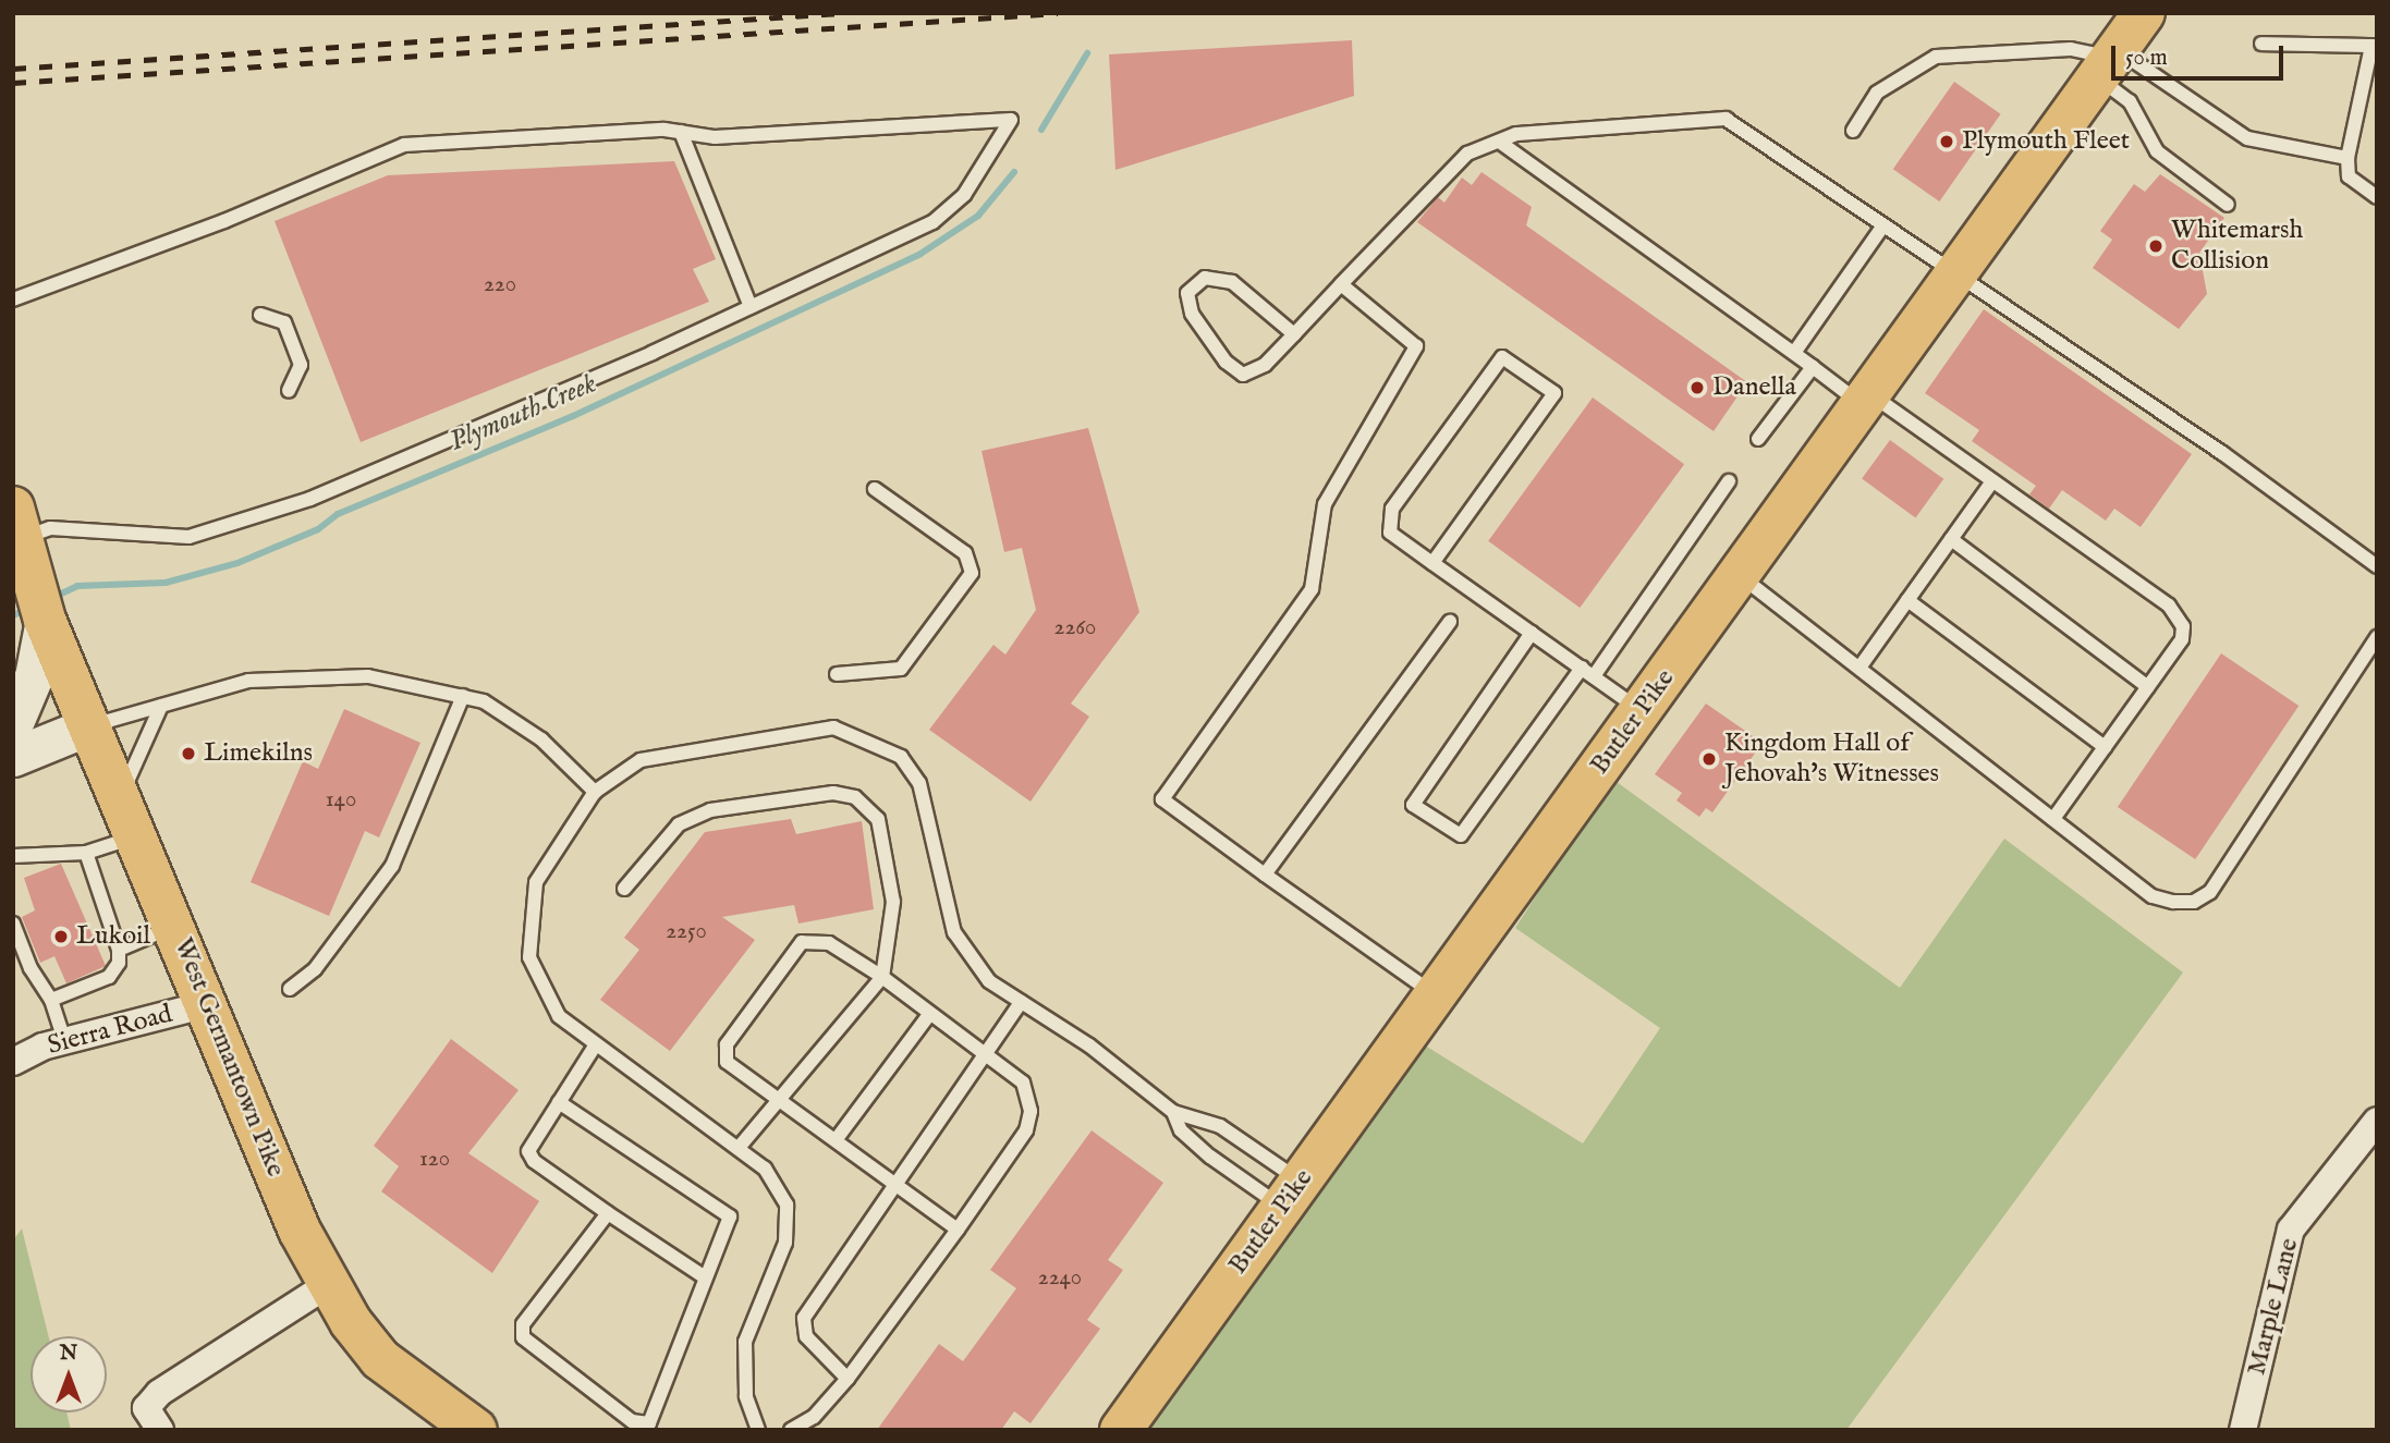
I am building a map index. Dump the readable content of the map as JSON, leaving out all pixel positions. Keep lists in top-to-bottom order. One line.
{"streets":{"main road":["Butler Pike","West Germantown Pike"],"street":["Sierra Road","Marple Lane"]},"crossings":[["Sierra Road","West Germantown Pike"]],"water":["Plymouth Creek"],"places":["Plymouth Fleet","Whitemarsh Collision","Danella","Limekilns","Kingdom Hall of Jehovah's Witnesses","Lukoil"],"house_numbers":["220","2260","140","2250","120","2240"],"scale_bar":"50 m","north":"top"}
